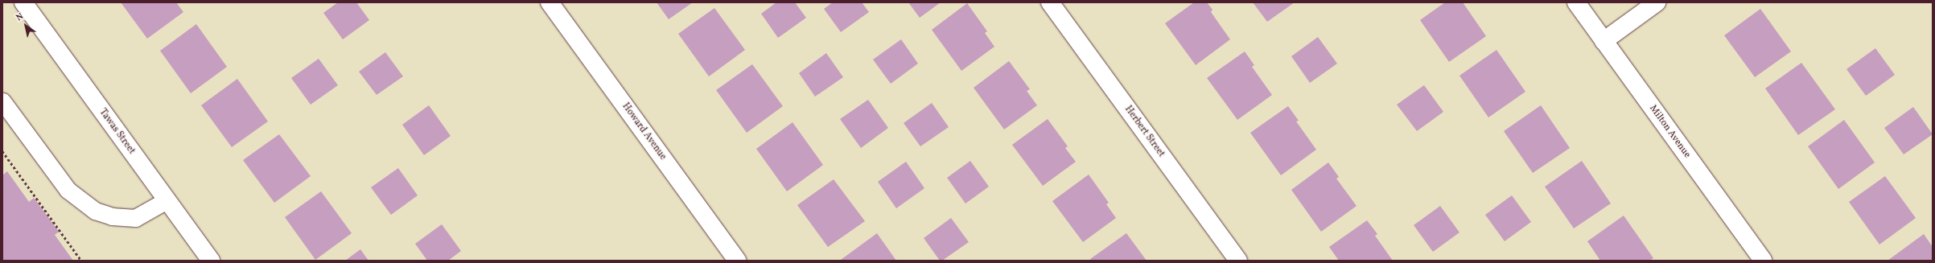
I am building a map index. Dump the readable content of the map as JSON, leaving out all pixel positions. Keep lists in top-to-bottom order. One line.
{"streets":{"street":["Tawas Street","Howard Avenue","Herbert Street","Milton Avenue"]},"north":"top left"}
